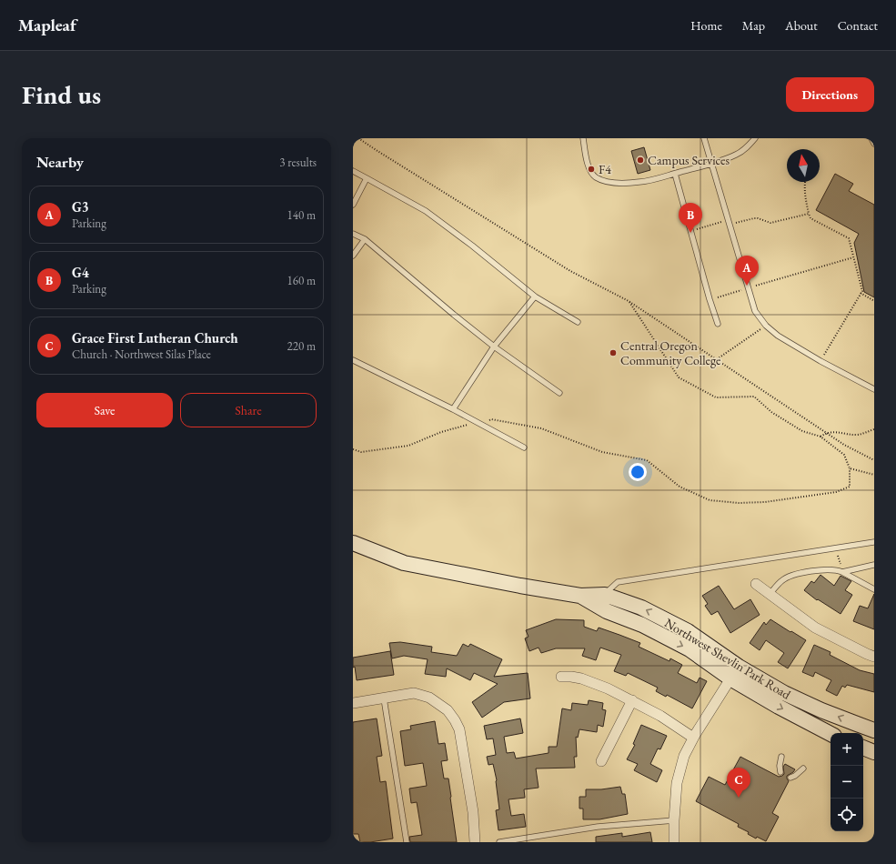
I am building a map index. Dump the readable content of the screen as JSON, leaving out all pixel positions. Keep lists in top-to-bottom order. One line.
{"streets":{"main road":["Northwest Shevlin Park Road"]},"places":["Campus Services","F4","Central Oregon Community College"],"north":"top","page":{"header":"Mapleaf","nav":["Home","Map","About","Contact"],"buttons":["Directions",["Save","Share"]],"title":"Find us","heading":["Nearby","3 results"],"list":[{"mark":"A","name":"G3","note":"Parking","value":"140 m"},{"mark":"B","name":"G4","note":"Parking","value":"160 m"},{"mark":"C","name":"Grace First Lutheran Church","note":"Church · Northwest Silas Place","value":"220 m"}],"pins":["B","A","C"],"map_buttons":["+","−"]}}
